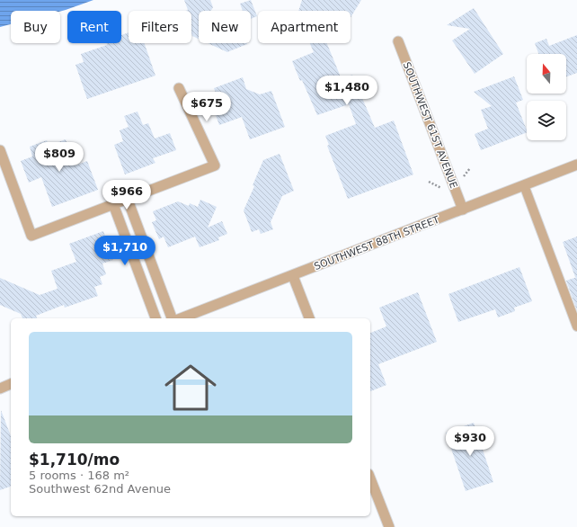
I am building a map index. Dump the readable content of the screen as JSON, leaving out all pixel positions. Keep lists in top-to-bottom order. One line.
{"streets":{"street":["SOUTHWEST 61ST AVENUE","SOUTHWEST 88TH STREET"]},"crossings":[["SOUTHWEST 61ST AVENUE","SOUTHWEST 88TH STREET"]],"north":"top","page":{"chip":["Buy","Rent","Filters","New","Apartment"],"price":["$1,480","$675","$809","$966","$1,710","$930"],"list":[{"name":"$1,710/mo","note":"5 rooms · 168 m² · Southwest 62nd Avenue"}]}}
